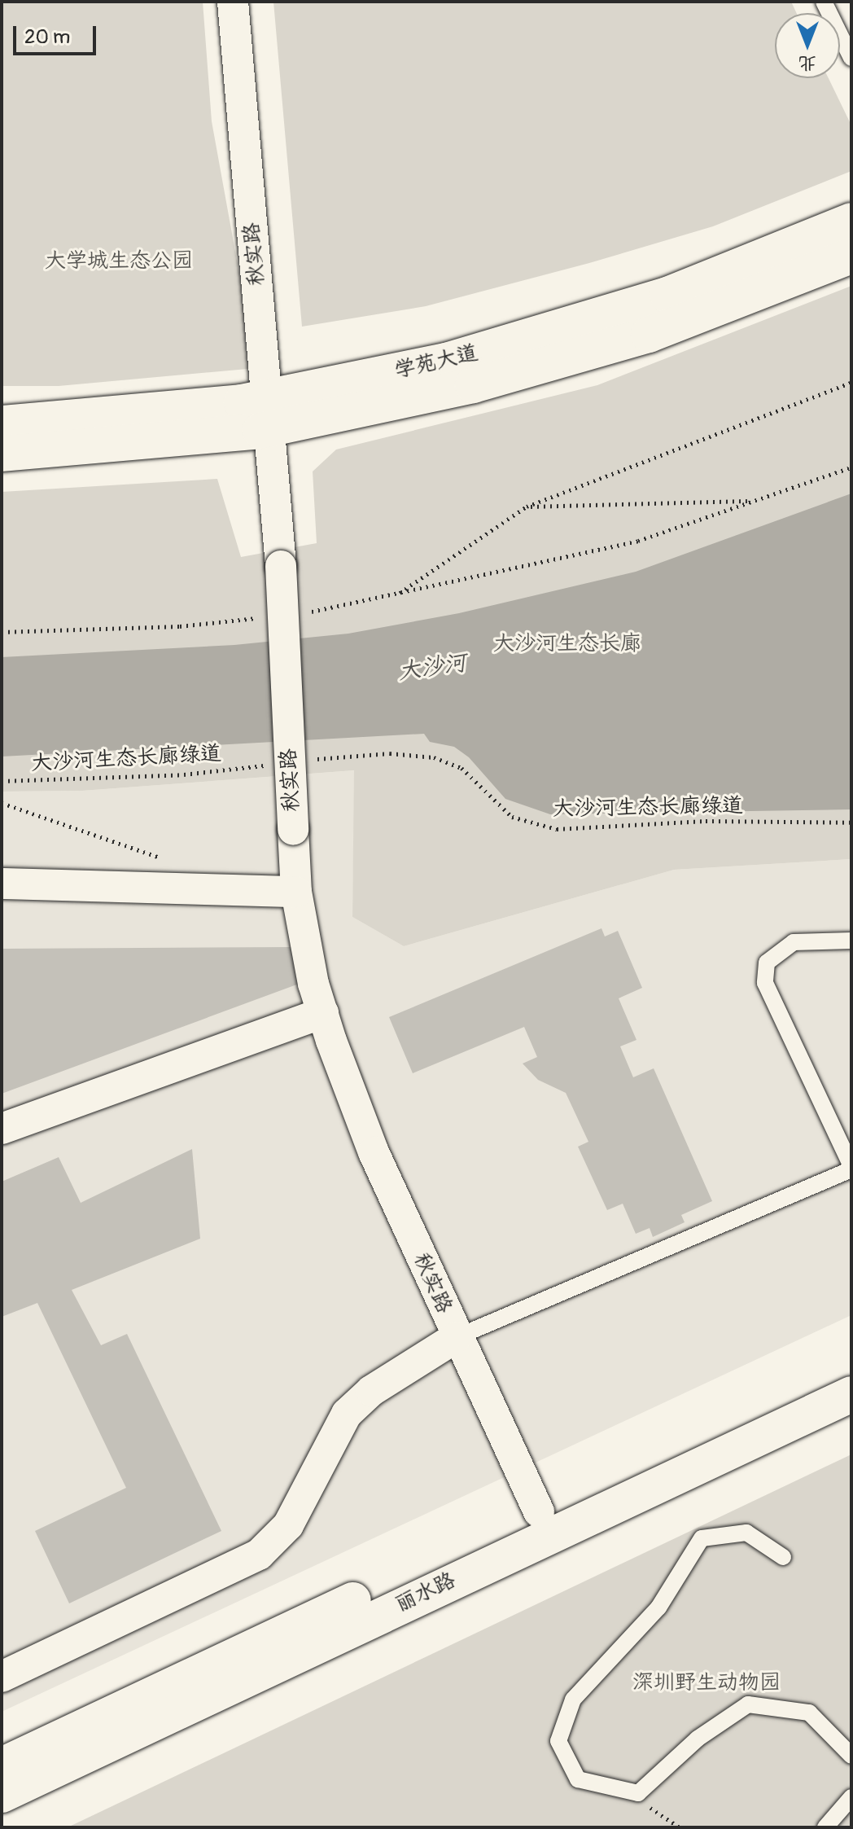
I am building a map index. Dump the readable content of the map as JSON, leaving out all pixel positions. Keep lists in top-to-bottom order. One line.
{"streets":{"main road":["学苑大道","丽水路"],"street":["秋实路"],"path":["大沙河生态长廊绿道"]},"crossings":[["秋实路","学苑大道"],["秋实路","丽水路"]],"water":["大沙河"],"parks":["大学城生态公园","大沙河生态长廊","深圳野生动物园"],"scale_bar":"20 m","north":"bottom"}
